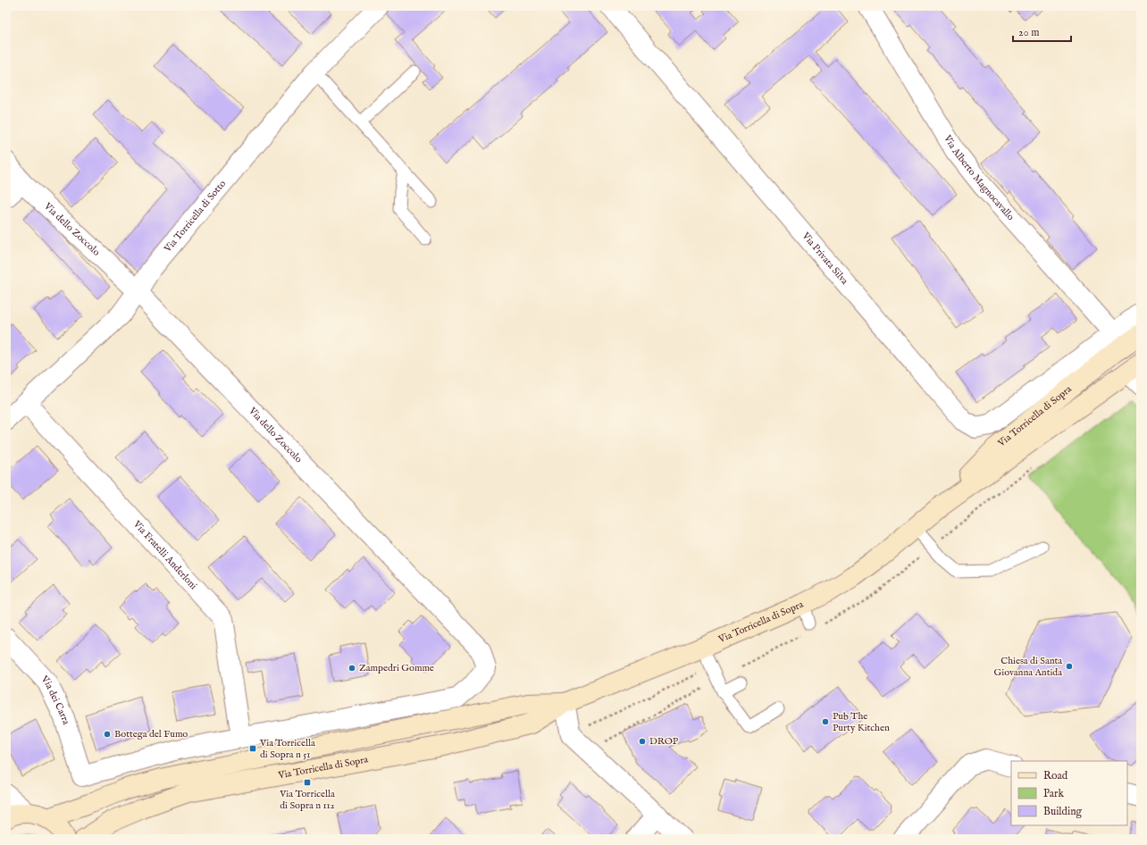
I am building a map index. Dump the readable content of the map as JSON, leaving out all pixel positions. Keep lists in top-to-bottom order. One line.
{"streets":{"street":["Via Alberto Magnocavallo","Via Torricella di Sotto","Via dello Zoccolo","Via Privata Silva","Via Torricella di Sopra","Via Fratelli Anderloni","Via dei Carra"]},"crossings":[["Via Alberto Magnocavallo","Via Privata Silva"],["Via Torricella di Sotto","Via dello Zoccolo"],["Via Torricella di Sotto","Via Fratelli Anderloni"],["Via Privata Silva","Via Torricella di Sopra"]],"places":{"other":["Chiesa di Santa Giovanna Antida","Zampedri Gomme","Pub The Purty Kitchen","Bottega del Fumo","DROP"],"transit":["Via Torricella di Sopra n 51","Via Torricella di Sopra n 112"]},"legend":["Road","Park","Building"],"scale_bar":"20 m"}
